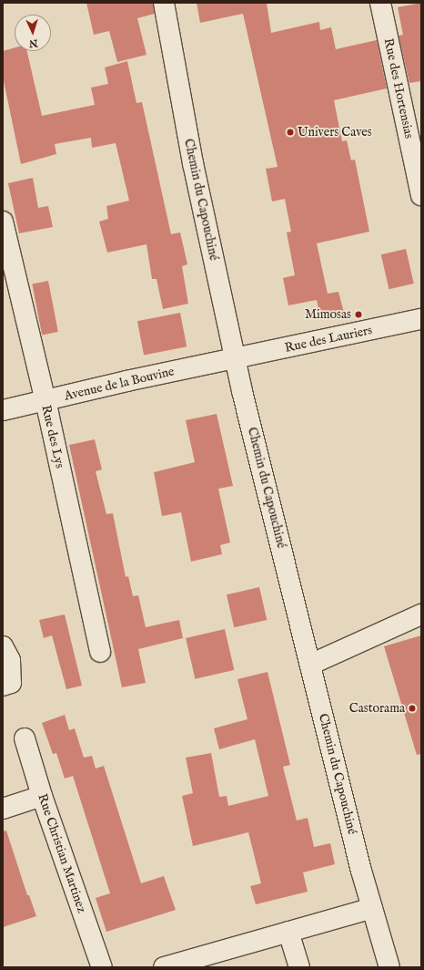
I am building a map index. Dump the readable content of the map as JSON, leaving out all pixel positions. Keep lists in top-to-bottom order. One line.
{"streets":{"street":["Rue des Hortensias","Chemin du Capouchiné","Rue des Lauriers","Avenue de la Bouvine","Rue des Lys","Rue Christian Martinez"]},"crossings":[["Chemin du Capouchiné","Rue des Lauriers"],["Chemin du Capouchiné","Avenue de la Bouvine"],["Rue des Lauriers","Avenue de la Bouvine"],["Avenue de la Bouvine","Rue des Lys"]],"places":["Univers Caves","Mimosas","Castorama"],"north":"bottom"}
